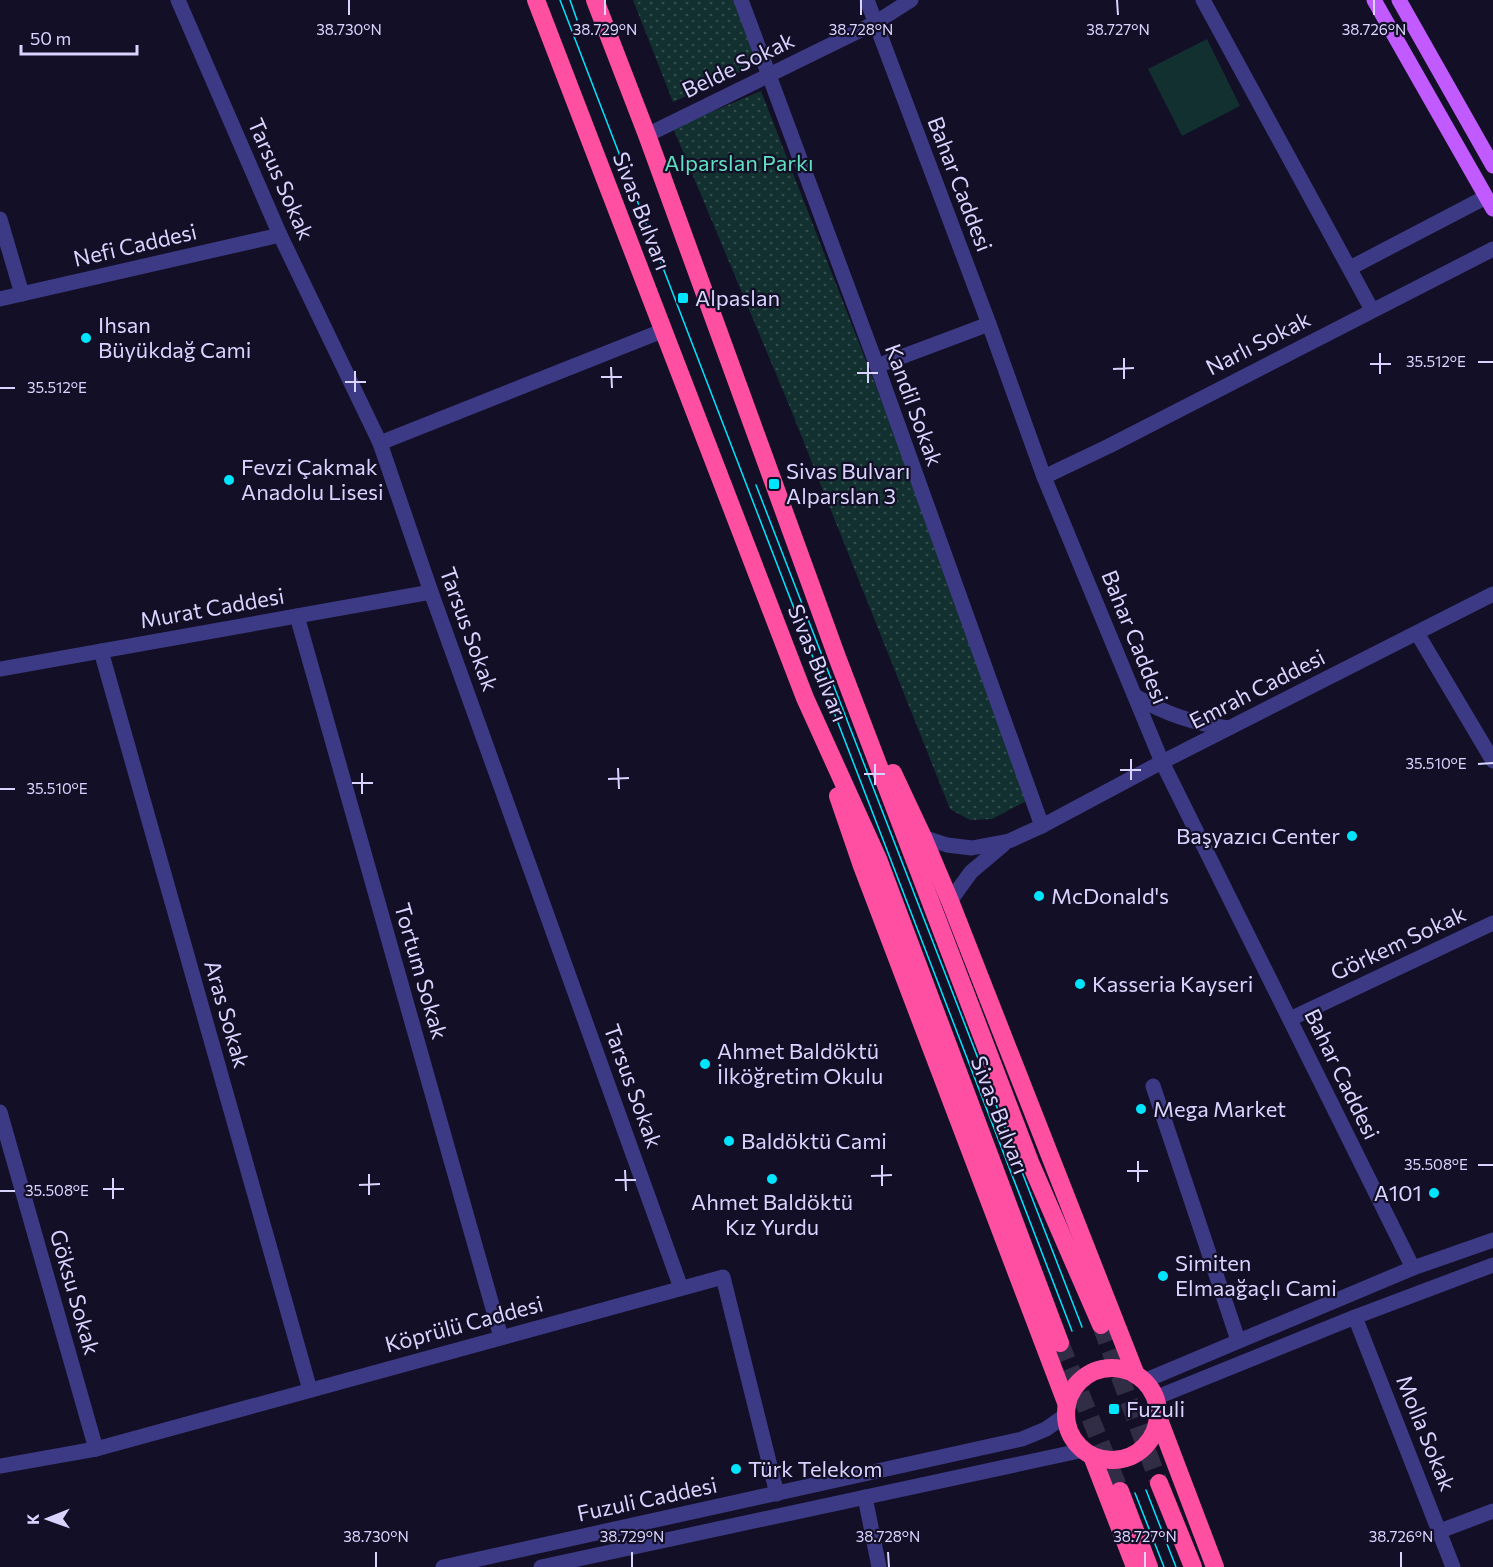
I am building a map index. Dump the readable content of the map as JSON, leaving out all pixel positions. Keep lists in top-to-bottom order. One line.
{"streets":{"highway":["Sivas Bulvarı"],"street":["Belde Sokak","Tarsus Sokak","Bahar Caddesi","Nefi Caddesi","Narlı Sokak","Kandil Sokak","Murat Caddesi","Emrah Caddesi","Görkem Sokak","Tortum Sokak","Aras Sokak","Göksu Sokak","Köprülü Caddesi","Molla Sokak","Fuzuli Caddesi"]},"crossings":[["Belde Sokak","Bahar Caddesi"],["Belde Sokak","Sivas Bulvarı"],["Belde Sokak","Kandil Sokak"],["Tarsus Sokak","Nefi Caddesi"],["Tarsus Sokak","Murat Caddesi"],["Tarsus Sokak","Köprülü Caddesi"],["Bahar Caddesi","Narlı Sokak"],["Bahar Caddesi","Emrah Caddesi"],["Bahar Caddesi","Görkem Sokak"],["Kandil Sokak","Emrah Caddesi"],["Murat Caddesi","Tortum Sokak"],["Murat Caddesi","Aras Sokak"],["Tortum Sokak","Köprülü Caddesi"],["Aras Sokak","Köprülü Caddesi"],["Göksu Sokak","Köprülü Caddesi"],["Köprülü Caddesi","Fuzuli Caddesi"]],"parks":["Alparslan Parkı"],"places":{"transit":["Alpaslan","Sivas Bulvarı Alparslan 3","Fuzuli"],"other":["Ihsan Büyükdağ Cami","Fevzi Çakmak Anadolu Lisesi","Başyazıcı Center","McDonald's","Kasseria Kayseri","Ahmet Baldöktü İlköğretim Okulu","Mega Market","Baldöktü Cami","Ahmet Baldöktü Kız Yurdu","A101","Simiten Elmaağaçlı Cami","Türk Telekom"]},"scale_bar":"50 m","north":"left","coordinates":["38.730°N","38.729°N","38.728°N","38.727°N","38.726°N","35.512°E","35.510°E","35.508°E"]}
